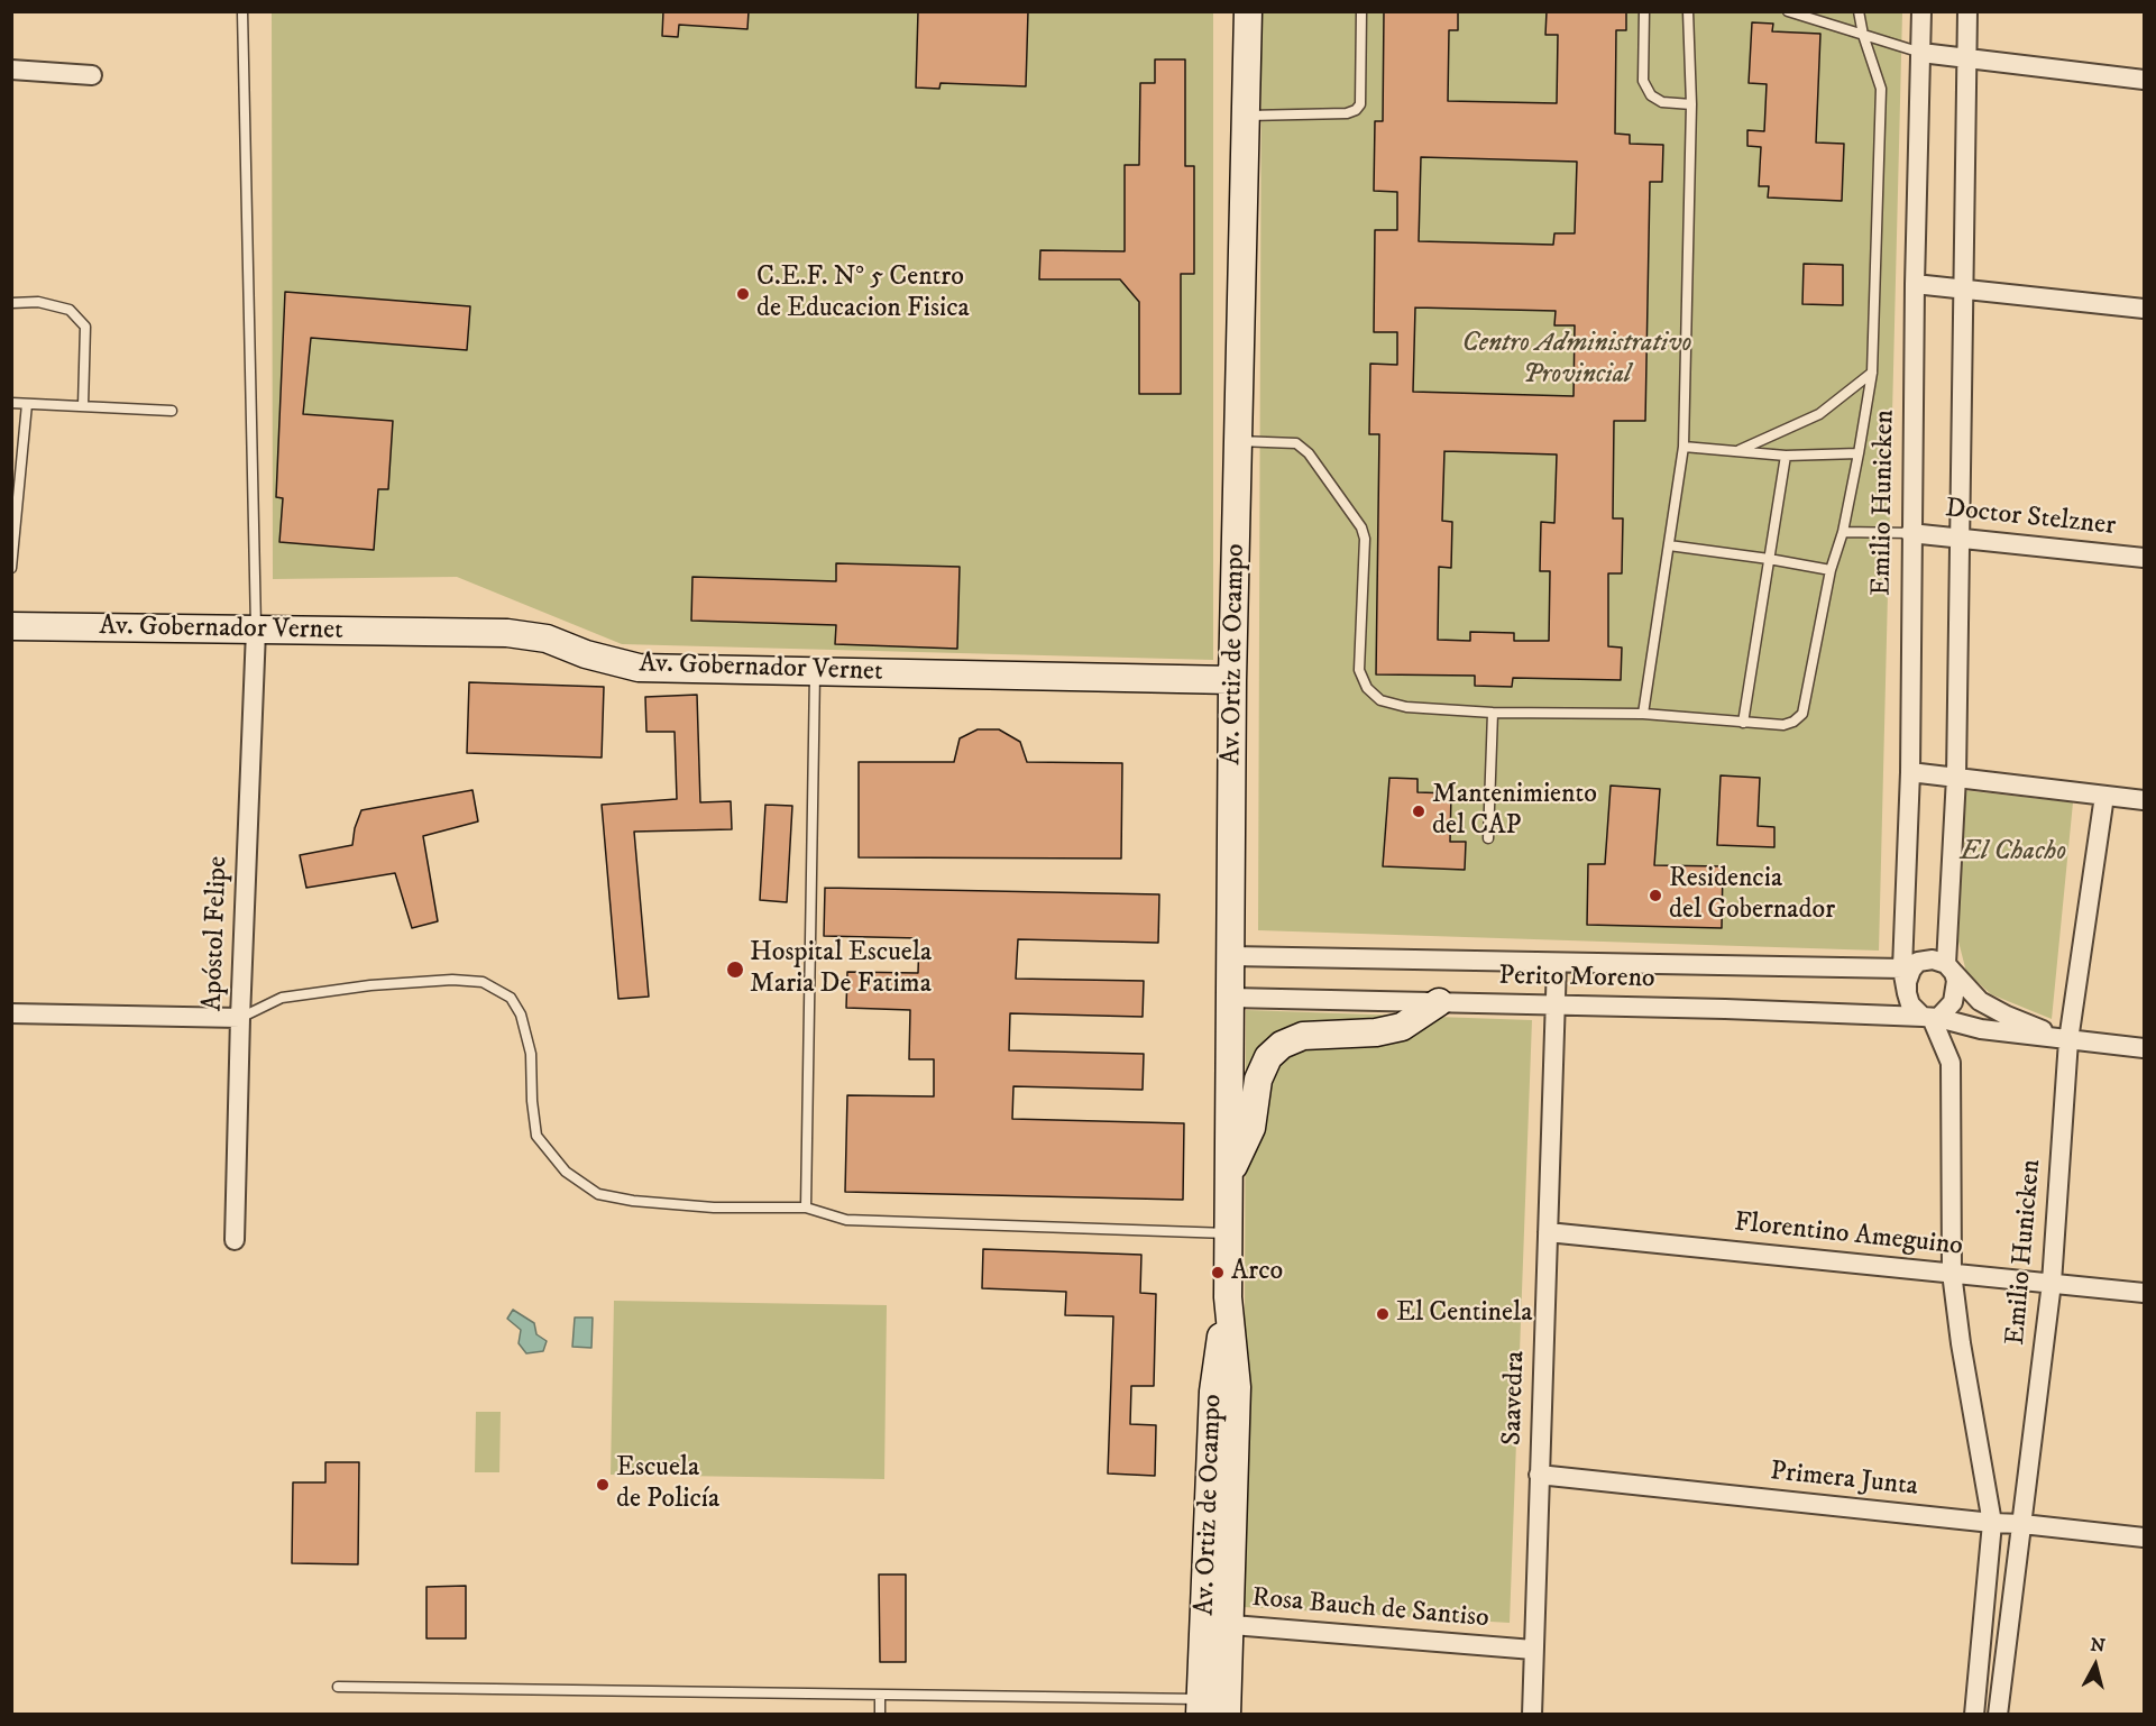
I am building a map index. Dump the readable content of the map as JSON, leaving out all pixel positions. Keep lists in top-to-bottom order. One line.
{"streets":{"main road":["Av. Gobernador Vernet","Av. Ortiz de Ocampo"],"street":["Emilio Hunicken","Doctor Stelzner","Apóstol Felipe","Perito Moreno","Florentino Ameguino","Saavedra","Primera Junta","Rosa Bauch de Santiso"]},"crossings":[["Emilio Hunicken","Doctor Stelzner"],["Emilio Hunicken","Perito Moreno"],["Emilio Hunicken","Florentino Ameguino"],["Emilio Hunicken","Primera Junta"],["Av. Gobernador Vernet","Av. Ortiz de Ocampo"],["Av. Gobernador Vernet","Apóstol Felipe"],["Av. Ortiz de Ocampo","Perito Moreno"],["Av. Ortiz de Ocampo","Rosa Bauch de Santiso"],["Perito Moreno","Saavedra"],["Florentino Ameguino","Saavedra"],["Saavedra","Primera Junta"],["Saavedra","Rosa Bauch de Santiso"]],"parks":["Centro Administrativo Provincial","El Chacho"],"places":["C.E.F. N° 5 Centro de Educacion Fisica","Mantenimiento del CAP","Residencia del Gobernador","Hospital Escuela Maria De Fatima","Arco","El Centinela","Escuela de Policía"],"north":"top"}
